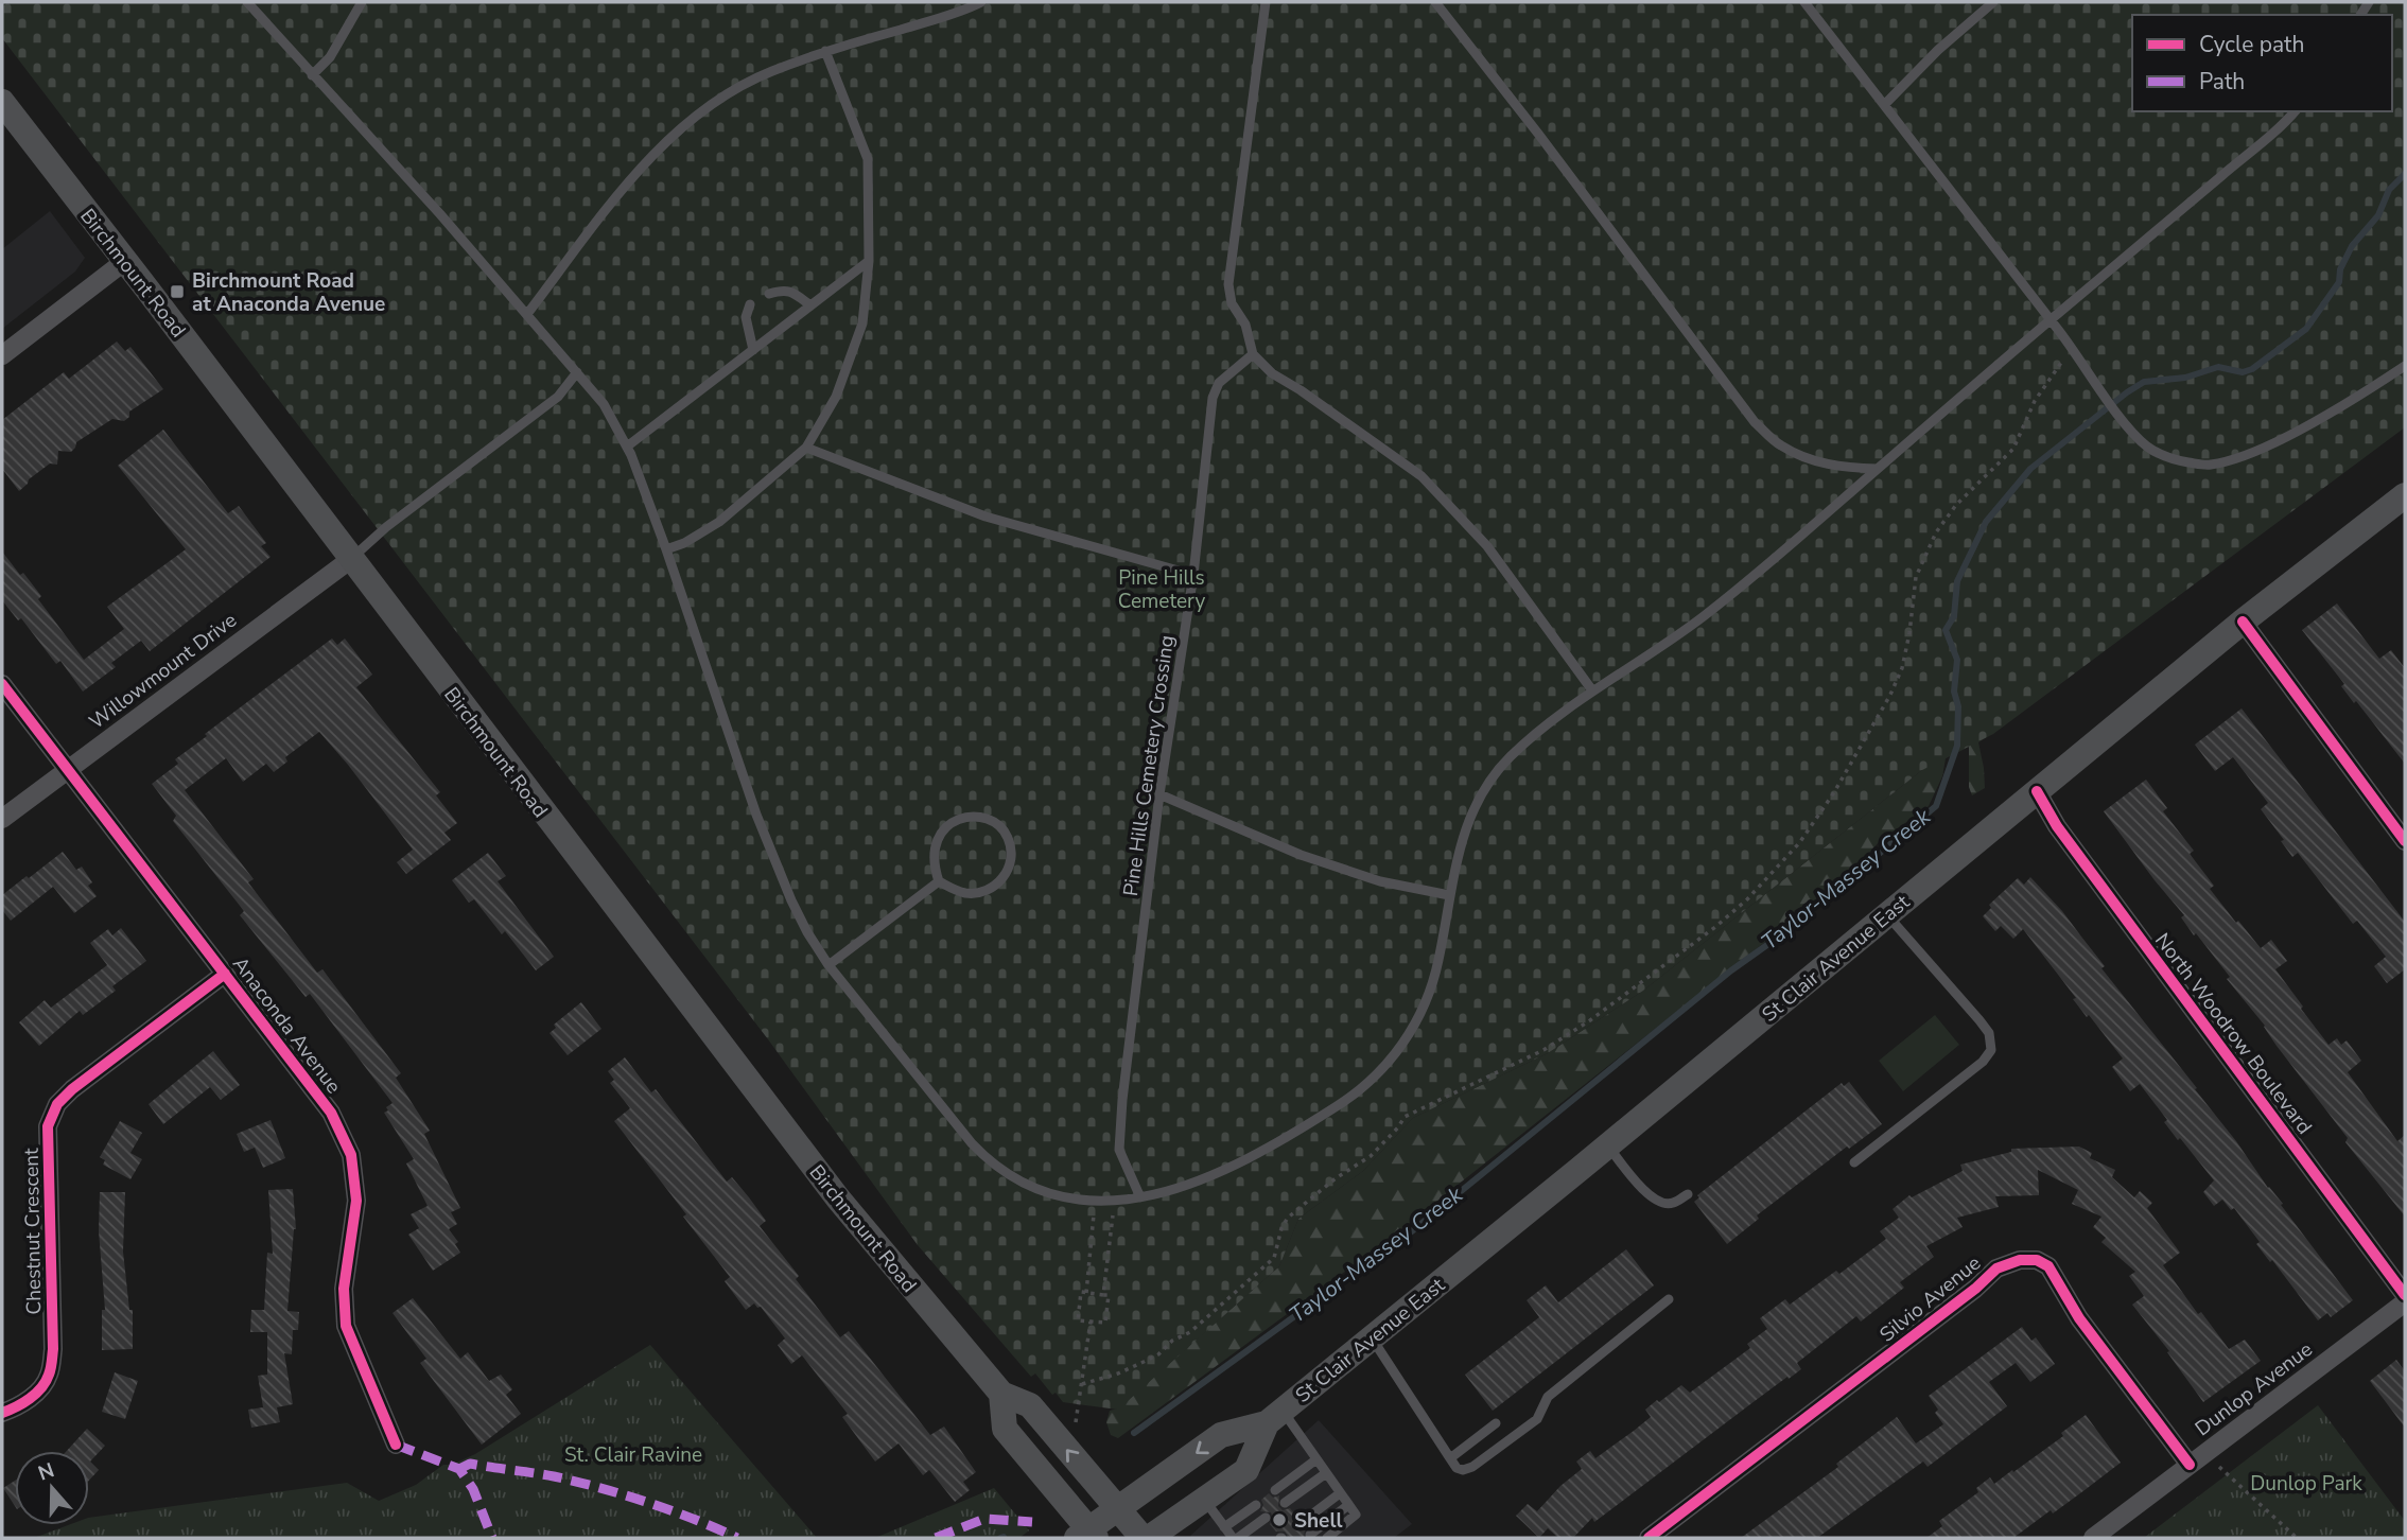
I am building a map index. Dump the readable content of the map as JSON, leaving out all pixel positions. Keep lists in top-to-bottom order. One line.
{"streets":{"main road":["Birchmount Road","St Clair Avenue East"],"street":["Willowmount Drive","Anaconda Avenue","North Woodrow Boulevard","Chestnut Crescent","Silvio Avenue","Dunlop Avenue"],"lane":["Pine Hills Cemetery Crossing"]},"crossings":[["Birchmount Road","Willowmount Drive"],["Birchmount Road","St Clair Avenue East"],["Willowmount Drive","Anaconda Avenue"],["St Clair Avenue East","North Woodrow Boulevard"],["Anaconda Avenue","Chestnut Crescent"],["Silvio Avenue","Dunlop Avenue"]],"water":["Taylor-Massey Creek"],"parks":["Pine Hills Cemetery","St. Clair Ravine","Dunlop Park"],"places":{"transit":["Birchmount Road at Anaconda Avenue"],"other":["Shell"]},"legend":["Cycle path","Path"],"north":"top"}
